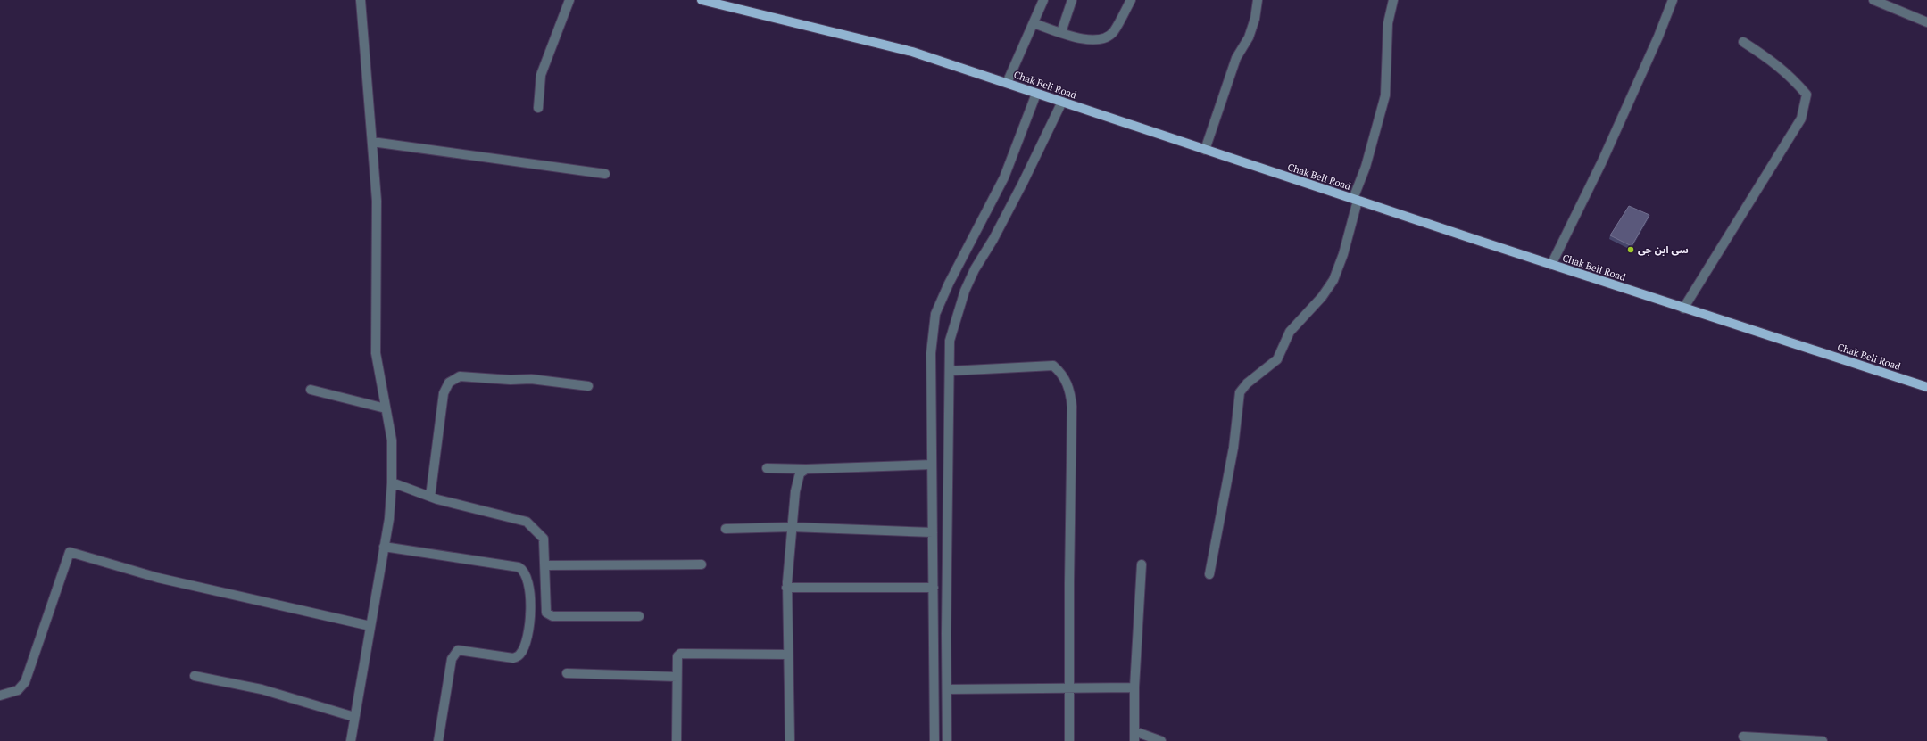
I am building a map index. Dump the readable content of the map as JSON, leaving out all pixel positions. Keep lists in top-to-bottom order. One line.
{"streets":{"main road":["Chak Beli Road"]},"places":["سی این جی"]}
